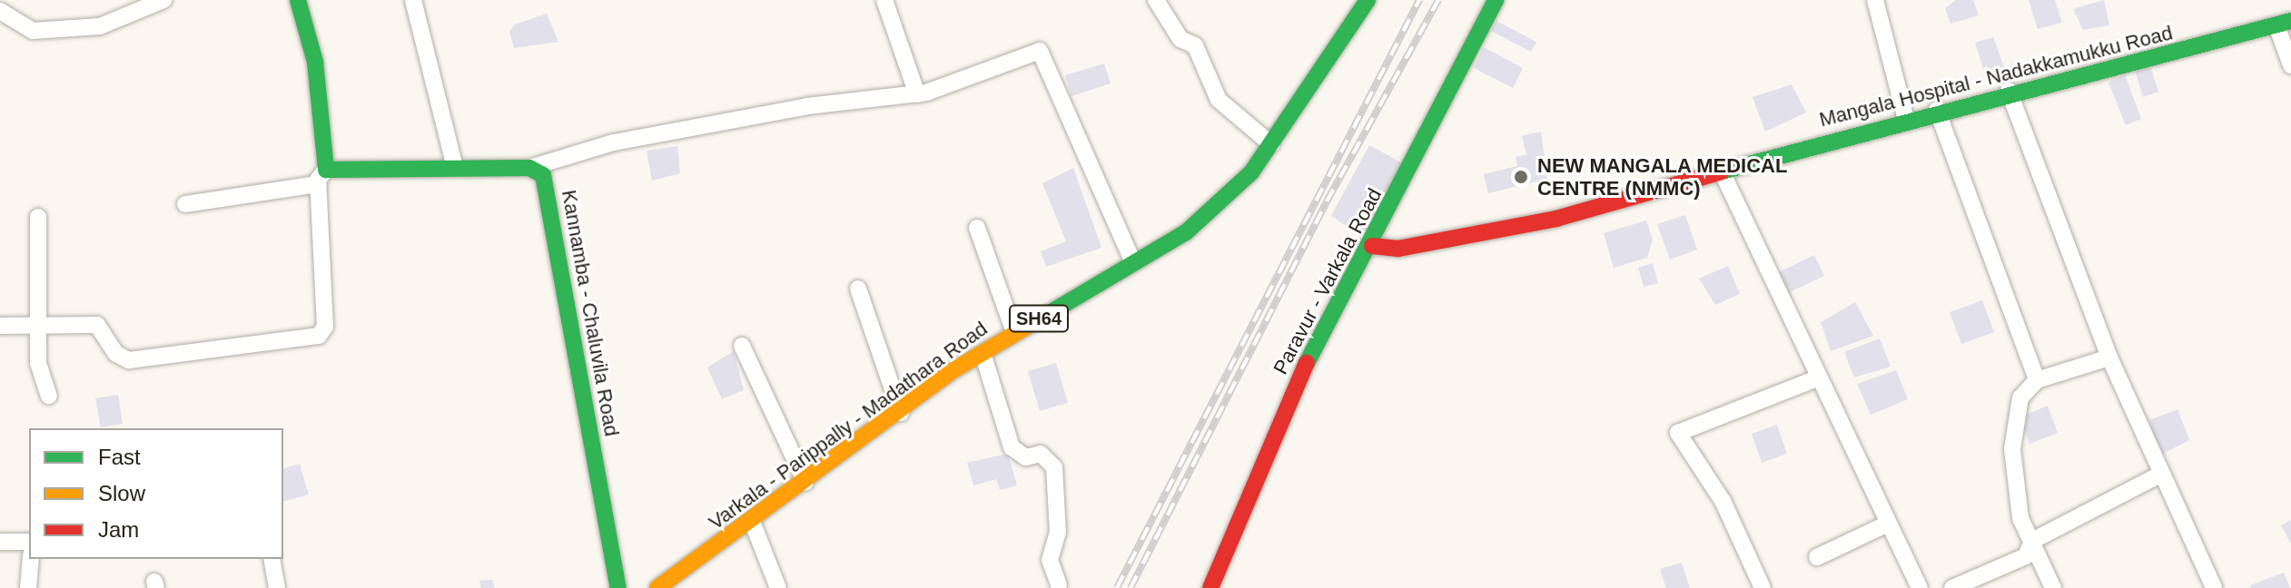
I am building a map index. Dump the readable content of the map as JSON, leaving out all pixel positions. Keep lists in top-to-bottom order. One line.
{"streets":{"main road":["Mangala Hospital - Nadakkamukku Road","Paravur - Varkala Road","Kannamba - Chaluvila Road","SH64","Varkala - Parippally - Madathara Road"]},"crossings":[["Mangala Hospital - Nadakkamukku Road","Paravur - Varkala Road"]],"places":["NEW MANGALA MEDICAL CENTRE (NMMC)"],"legend":["Fast","Slow","Jam"]}
